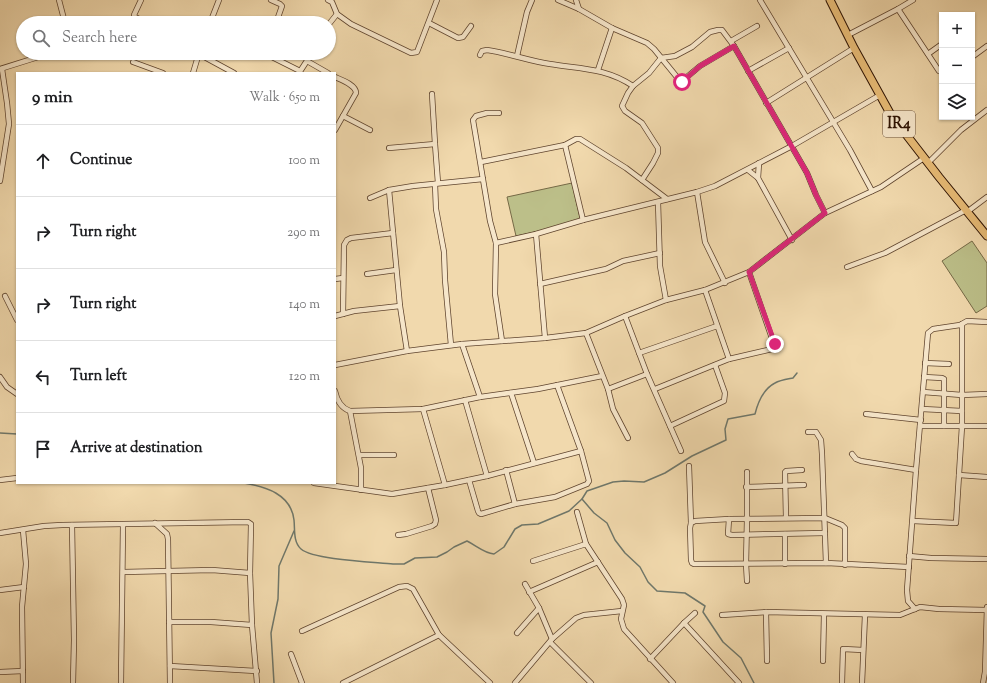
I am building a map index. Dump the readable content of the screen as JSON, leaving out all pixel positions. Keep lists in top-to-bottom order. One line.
{"streets":{"main road":["IR4"]},"page":{"map_buttons":["+","−"],"search":"Search here","heading":["9 min","Walk · 650 m"],"list":[["Continue","100 m"],["Turn right","290 m"],["Turn right","140 m"],["Turn left","120 m"],"Arrive at destination"]}}
